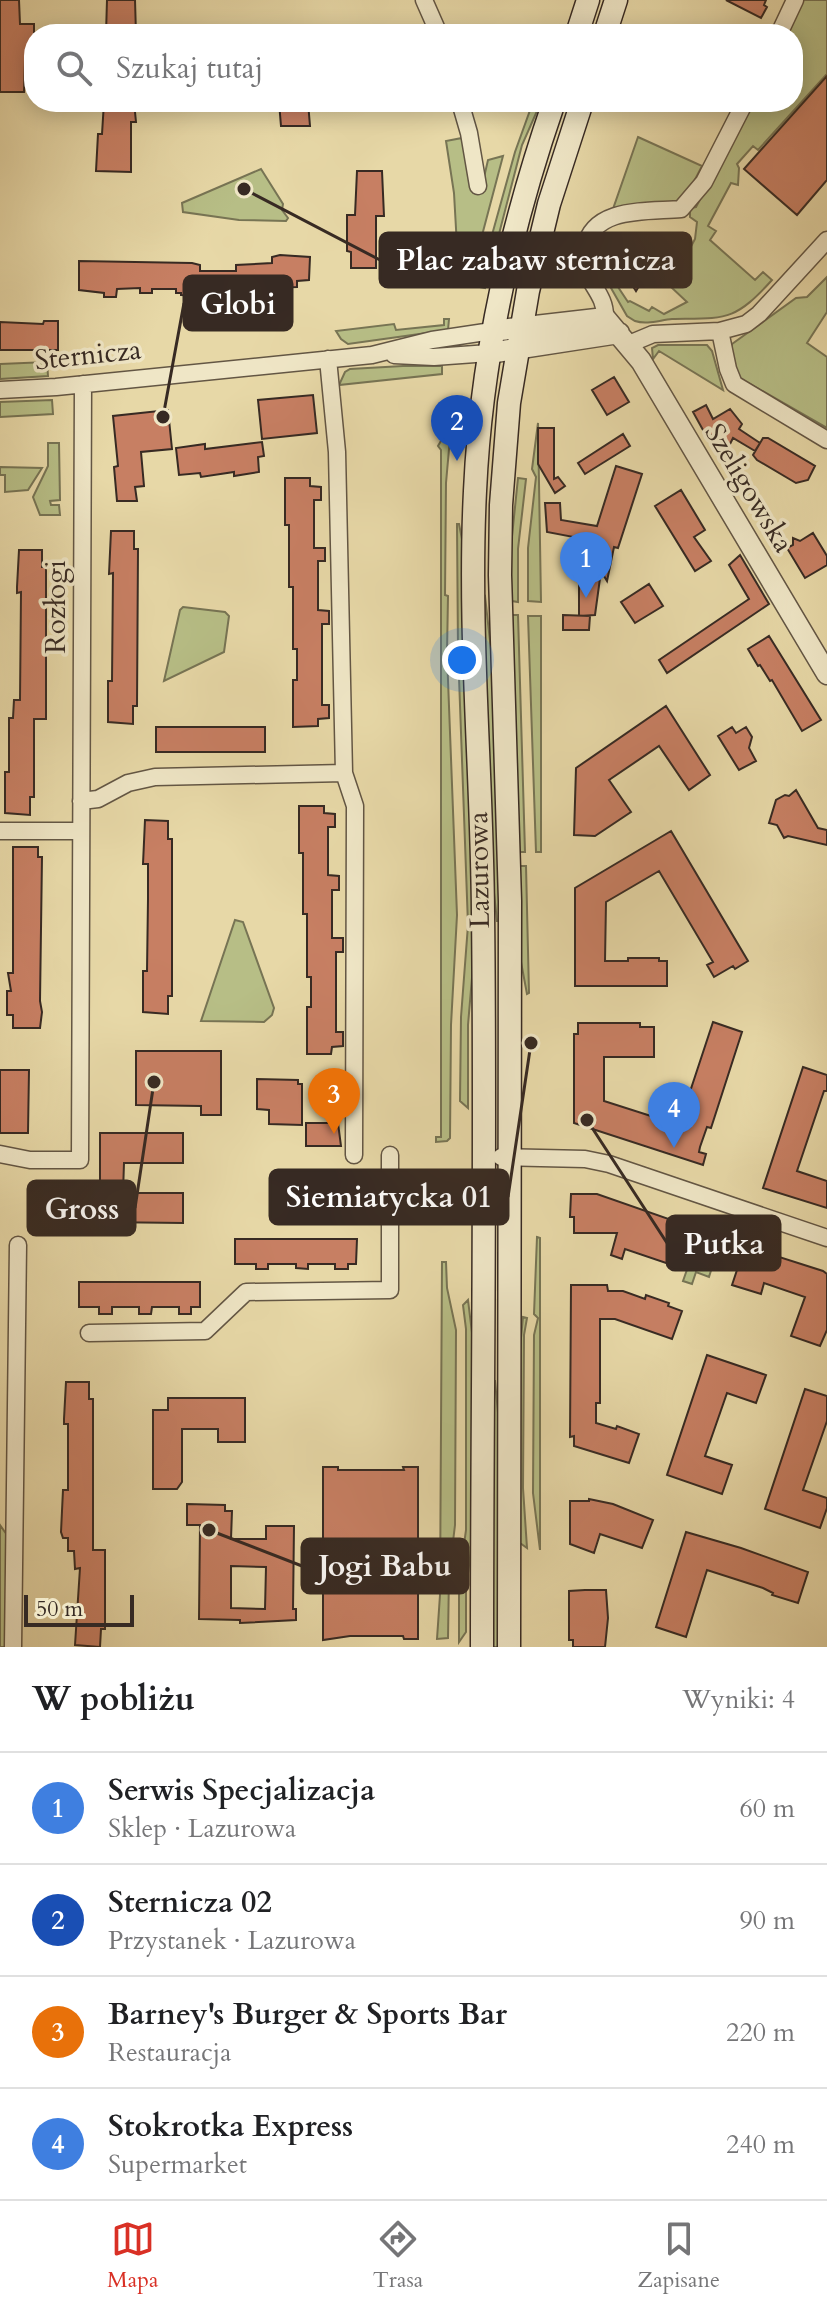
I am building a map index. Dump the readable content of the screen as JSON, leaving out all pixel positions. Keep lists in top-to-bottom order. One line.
{"streets":{"main road":["Lazurowa"],"street":["Sternicza","Szeligowska","Rozłogi"]},"crossings":[["Sternicza","Rozłogi"],["Sternicza","Lazurowa"]],"places":["Plac zabaw sternicza","Globi","Siemiatycka 01","Gross","Putka","Jogi Babu"],"scale_bar":"50 m","page":{"search":"Szukaj tutaj","pins":["2","1","3","4"],"scale":"50 m","heading":["W pobliżu","Wyniki: 4"],"list":[{"mark":"1","name":"Serwis Specjalizacja","note":"Sklep · Lazurowa","value":"60 m"},{"mark":"2","name":"Sternicza 02","note":"Przystanek · Lazurowa","value":"90 m"},{"mark":"3","name":"Barney's Burger & Sports Bar","note":"Restauracja","value":"220 m"},{"mark":"4","name":"Stokrotka Express","note":"Supermarket","value":"240 m"}],"nav":["Mapa","Trasa","Zapisane"]}}
